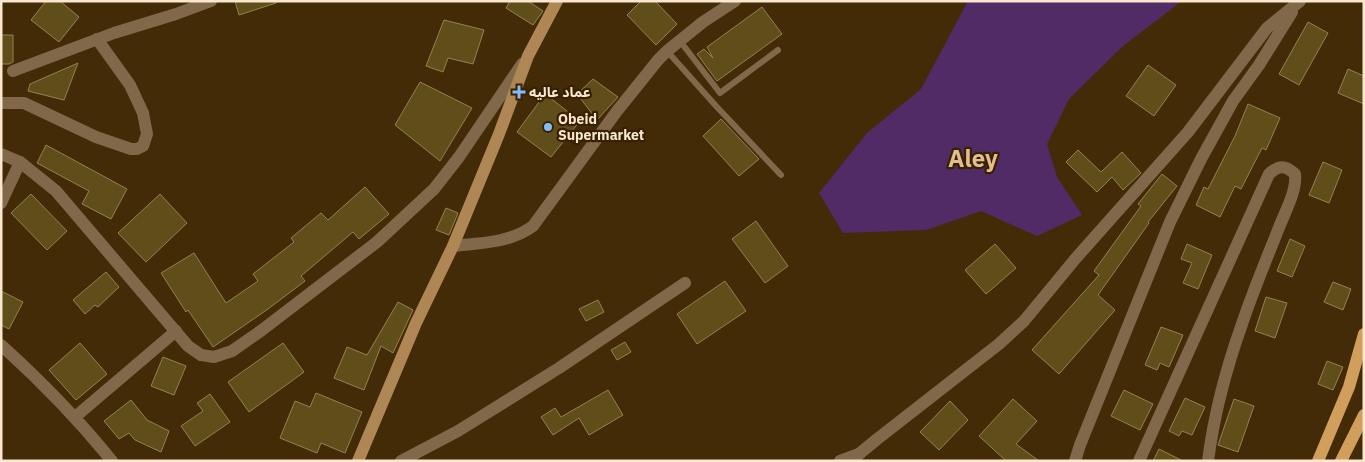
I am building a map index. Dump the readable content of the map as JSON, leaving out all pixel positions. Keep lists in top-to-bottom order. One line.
{"districts":["Aley"],"places":{"health":["عماد عاليه"],"other":["Obeid Supermarket"]}}
